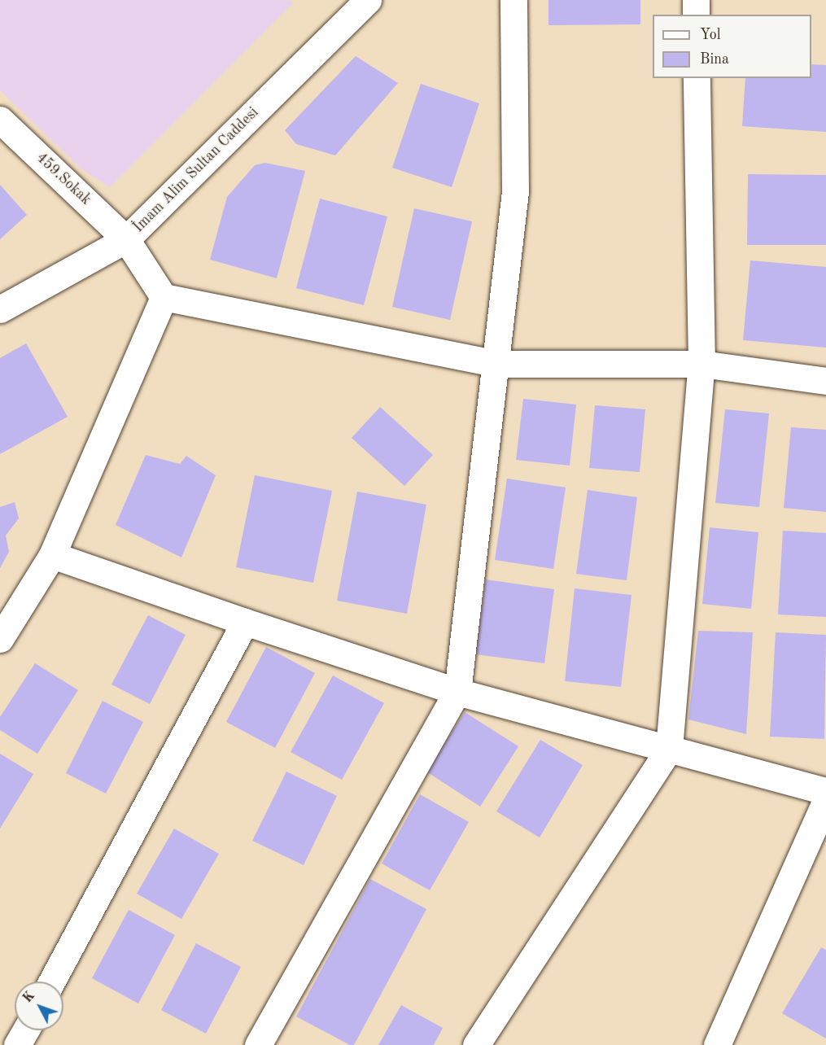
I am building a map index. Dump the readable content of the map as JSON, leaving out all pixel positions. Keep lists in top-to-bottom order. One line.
{"streets":{"street":["İmam Alim Sultan Caddesi","459.Sokak"]},"crossings":[["İmam Alim Sultan Caddesi","459.Sokak"]],"legend":["Yol","Bina"],"north":"top left"}
